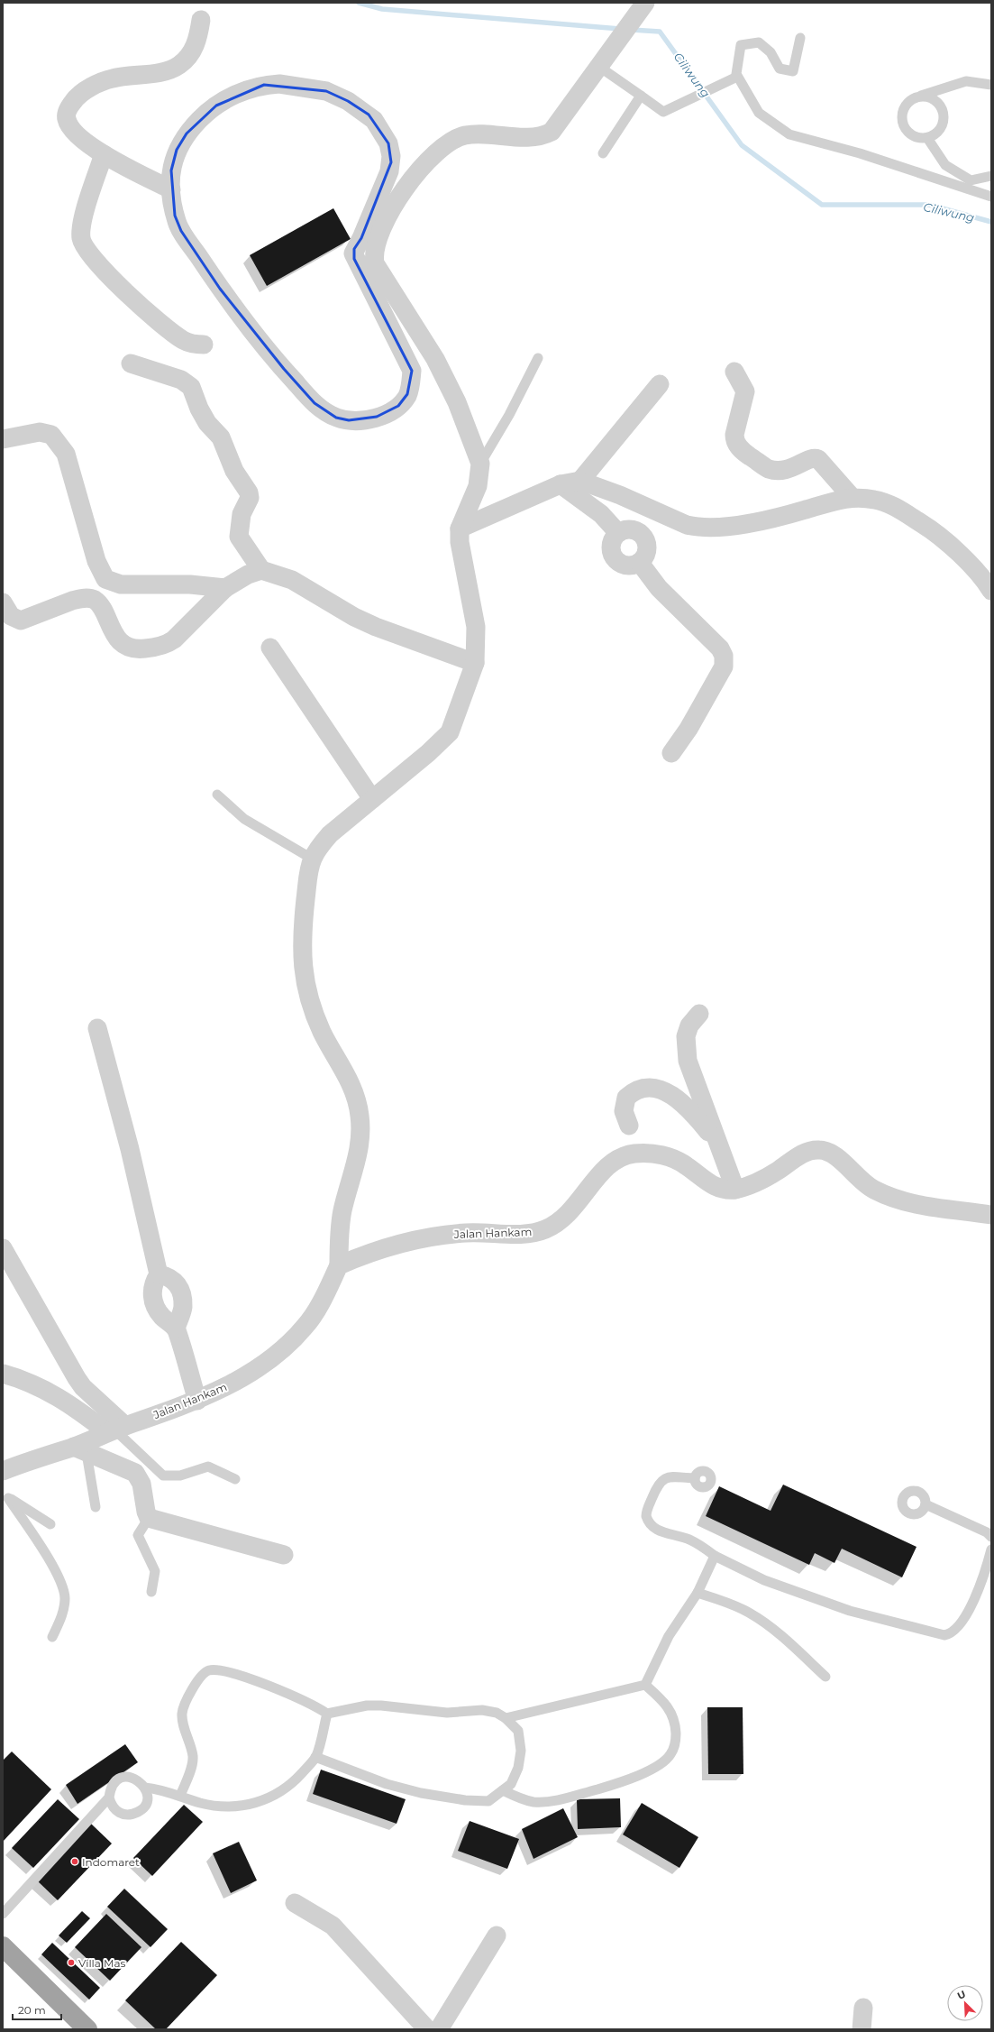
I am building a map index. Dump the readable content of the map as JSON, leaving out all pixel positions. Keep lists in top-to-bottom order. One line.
{"streets":{"street":["Jalan Hankam"]},"water":["Ciliwung"],"places":["Indomaret","Villa Mas"],"scale_bar":"20 m","north":"top left"}
